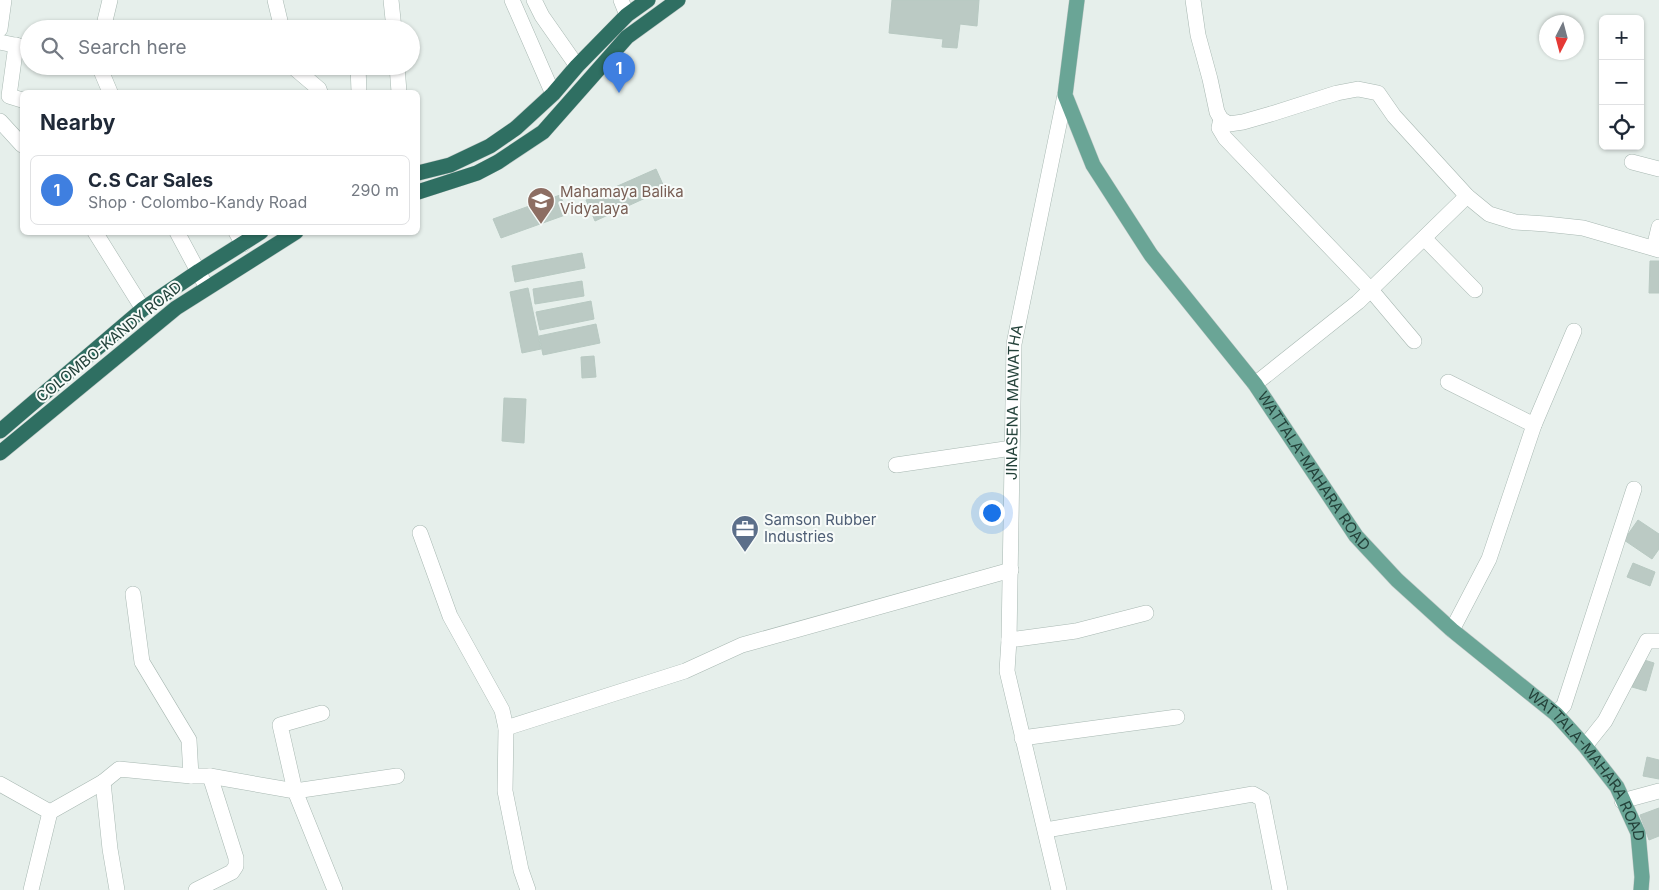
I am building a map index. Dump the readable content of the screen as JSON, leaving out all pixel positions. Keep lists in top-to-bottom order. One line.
{"streets":{"highway":["COLOMBO-KANDY ROAD"],"main road":["WATTALA-MAHARA ROAD"],"street":["JINASENA MAWATHA"]},"crossings":[["JINASENA MAWATHA","WATTALA-MAHARA ROAD"]],"places":{"school or university":["Mahamaya Balika Vidyalaya"],"office":["Samson Rubber Industries"]},"north":"bottom","page":{"map_buttons":["+","−"],"search":"Search here","pins":"1","heading":"Nearby","list":[{"mark":"1","name":"C.S Car Sales","note":"Shop · Colombo-Kandy Road","value":"290 m"}]}}
